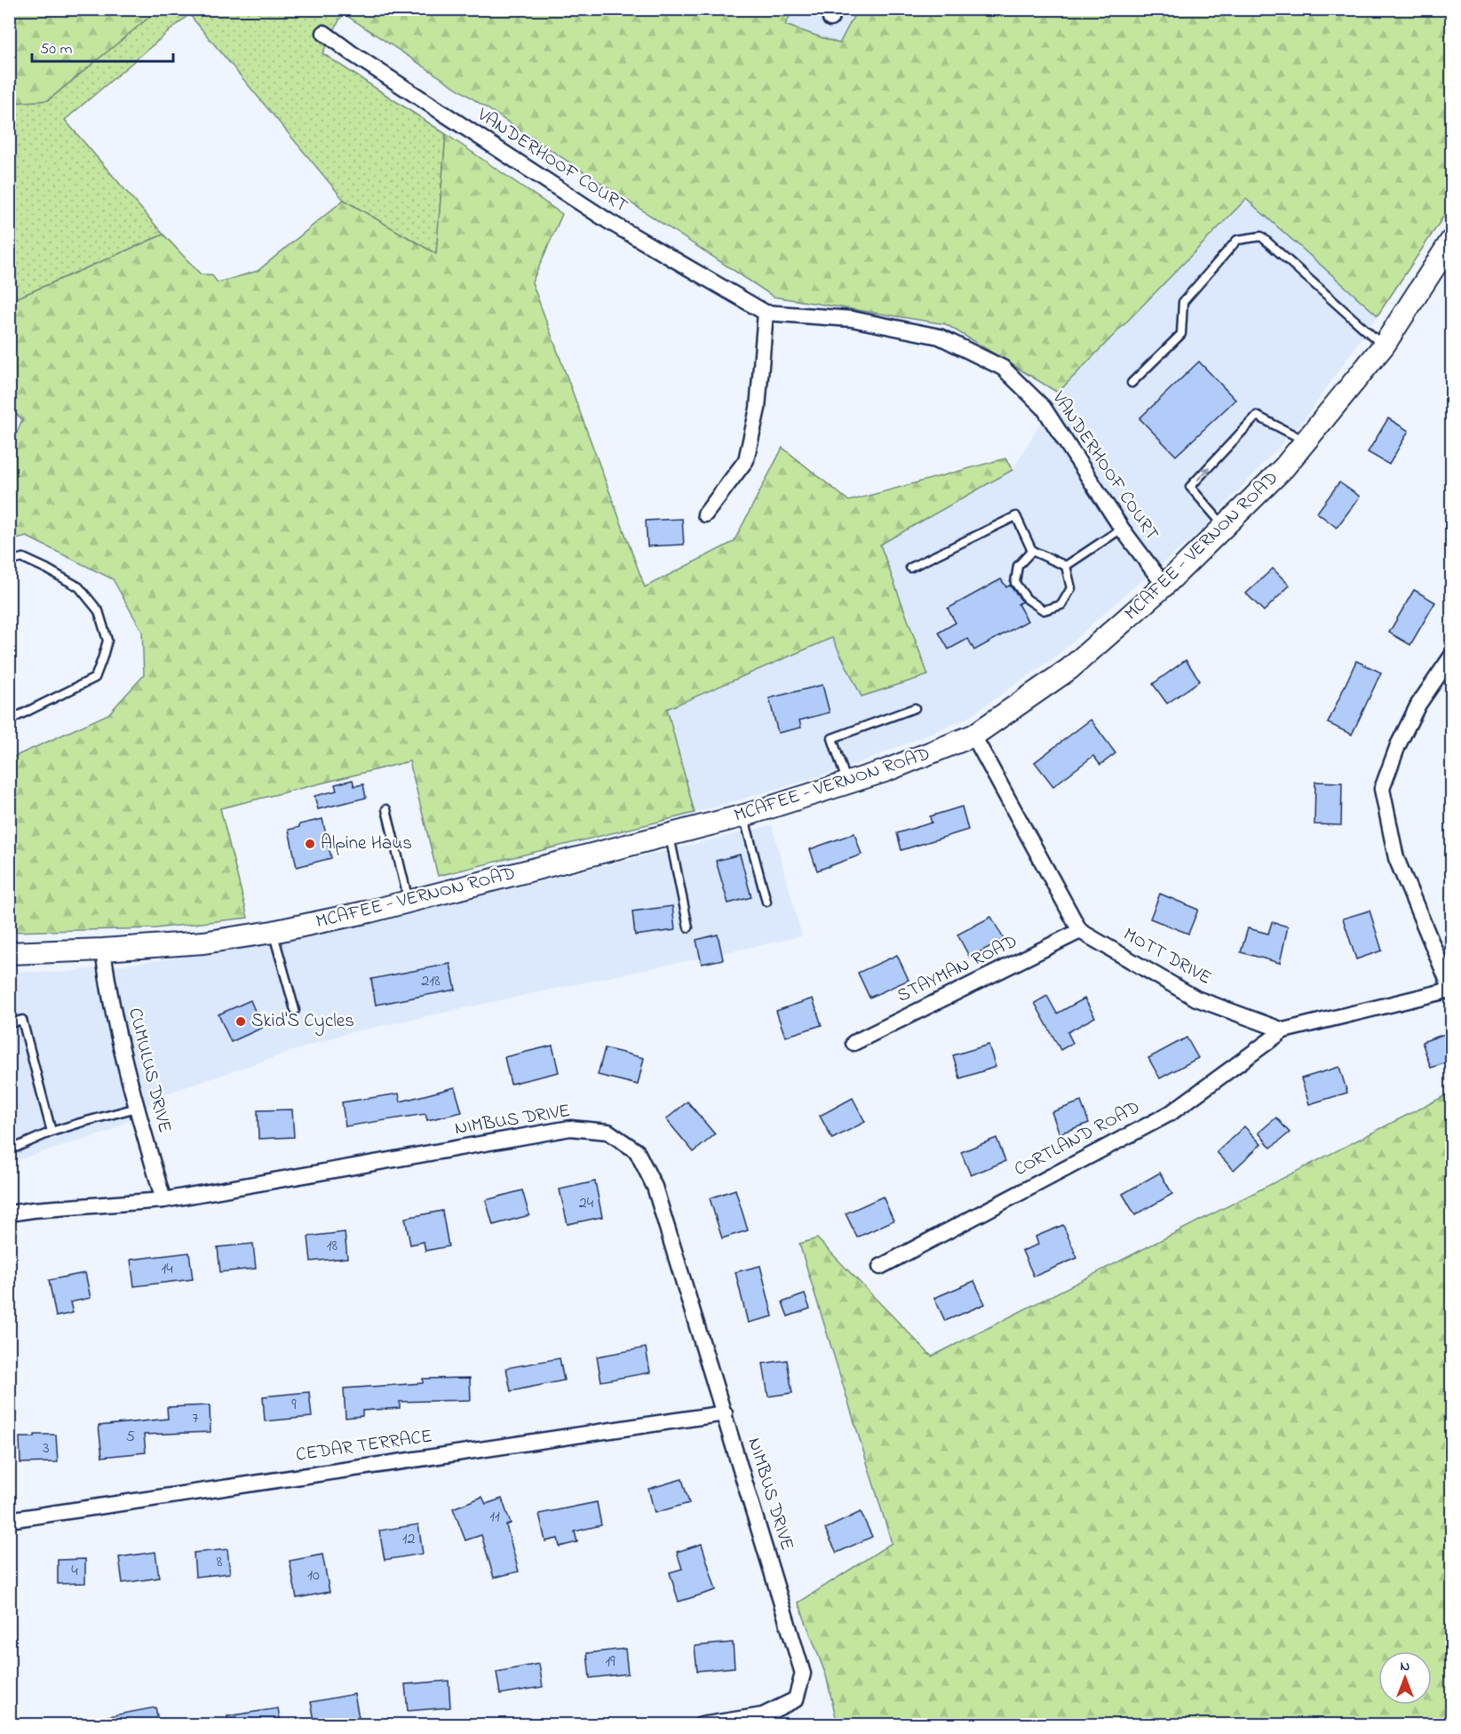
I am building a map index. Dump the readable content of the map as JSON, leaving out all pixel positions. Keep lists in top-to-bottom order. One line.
{"streets":{"main road":["MCAFEE - VERNON ROAD"],"street":["VANDERHOOF COURT","MOTT DRIVE","STAYMAN ROAD","CUMULUS DRIVE","NIMBUS DRIVE","CORTLAND ROAD","CEDAR TERRACE"]},"crossings":[["VANDERHOOF COURT","MCAFEE - VERNON ROAD"],["MCAFEE - VERNON ROAD","CUMULUS DRIVE"],["MOTT DRIVE","STAYMAN ROAD"],["MOTT DRIVE","CORTLAND ROAD"],["CUMULUS DRIVE","NIMBUS DRIVE"],["NIMBUS DRIVE","CEDAR TERRACE"]],"places":["Alpine Haus","Skid'S Cycles"],"house_numbers":["218","24","18","14","9","7","5","3","11","12","8","4","10","19"],"scale_bar":"50 m","north":"top"}
